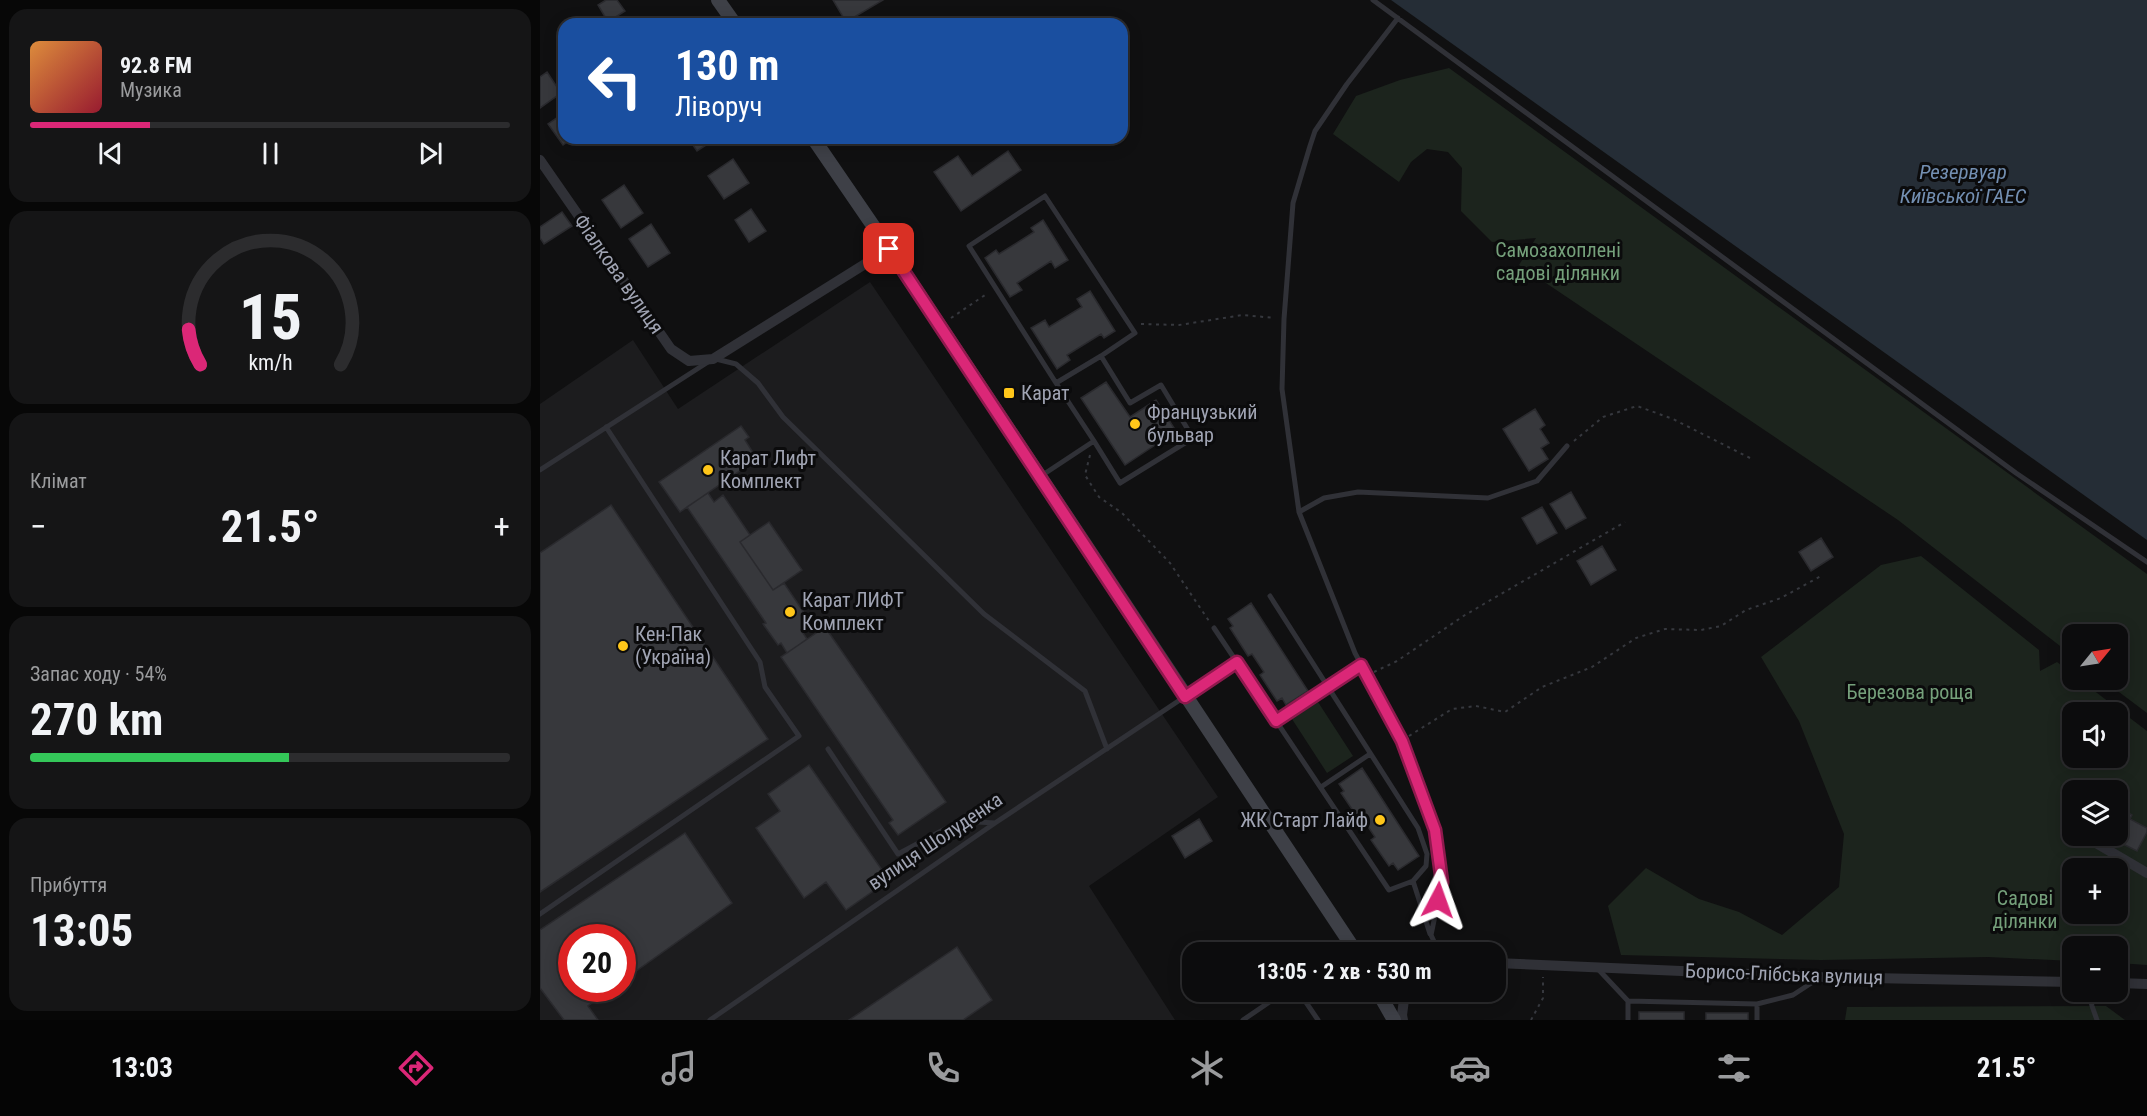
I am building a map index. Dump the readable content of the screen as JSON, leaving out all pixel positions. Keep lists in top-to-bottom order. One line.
{"streets":{"street":["Фіалкова вулиця","Борисо-Глібська вулиця"],"lane":["вулиця Шолуденка"]},"water":["Резервуар Київської ГАЕС"],"parks":["Самозахоплені садові ділянки","Березова роща","Садові ділянки"],"places":{"transit":["Карат"],"other":["Французький бульвар","Карат Лифт Комплект","Карат ЛИФТ Комплект","Кен-Пак (Україна)","ЖК Старт Лайф"]},"north":"top right","page":{"turn":["130 m","Ліворуч"],"song":["92.8 FM","Музика"],"tile":["Клімат",["Запас ходу · 54%","270 km"],["Прибуття","13:05"]],"heat":["−","21.5°","+"],"map_buttons":["+","−"],"limit":"20","trip":"13:05 · 2 хв · 530 m","tabs":["13:03","21.5°"],"gauge":["15","km/h"]}}
